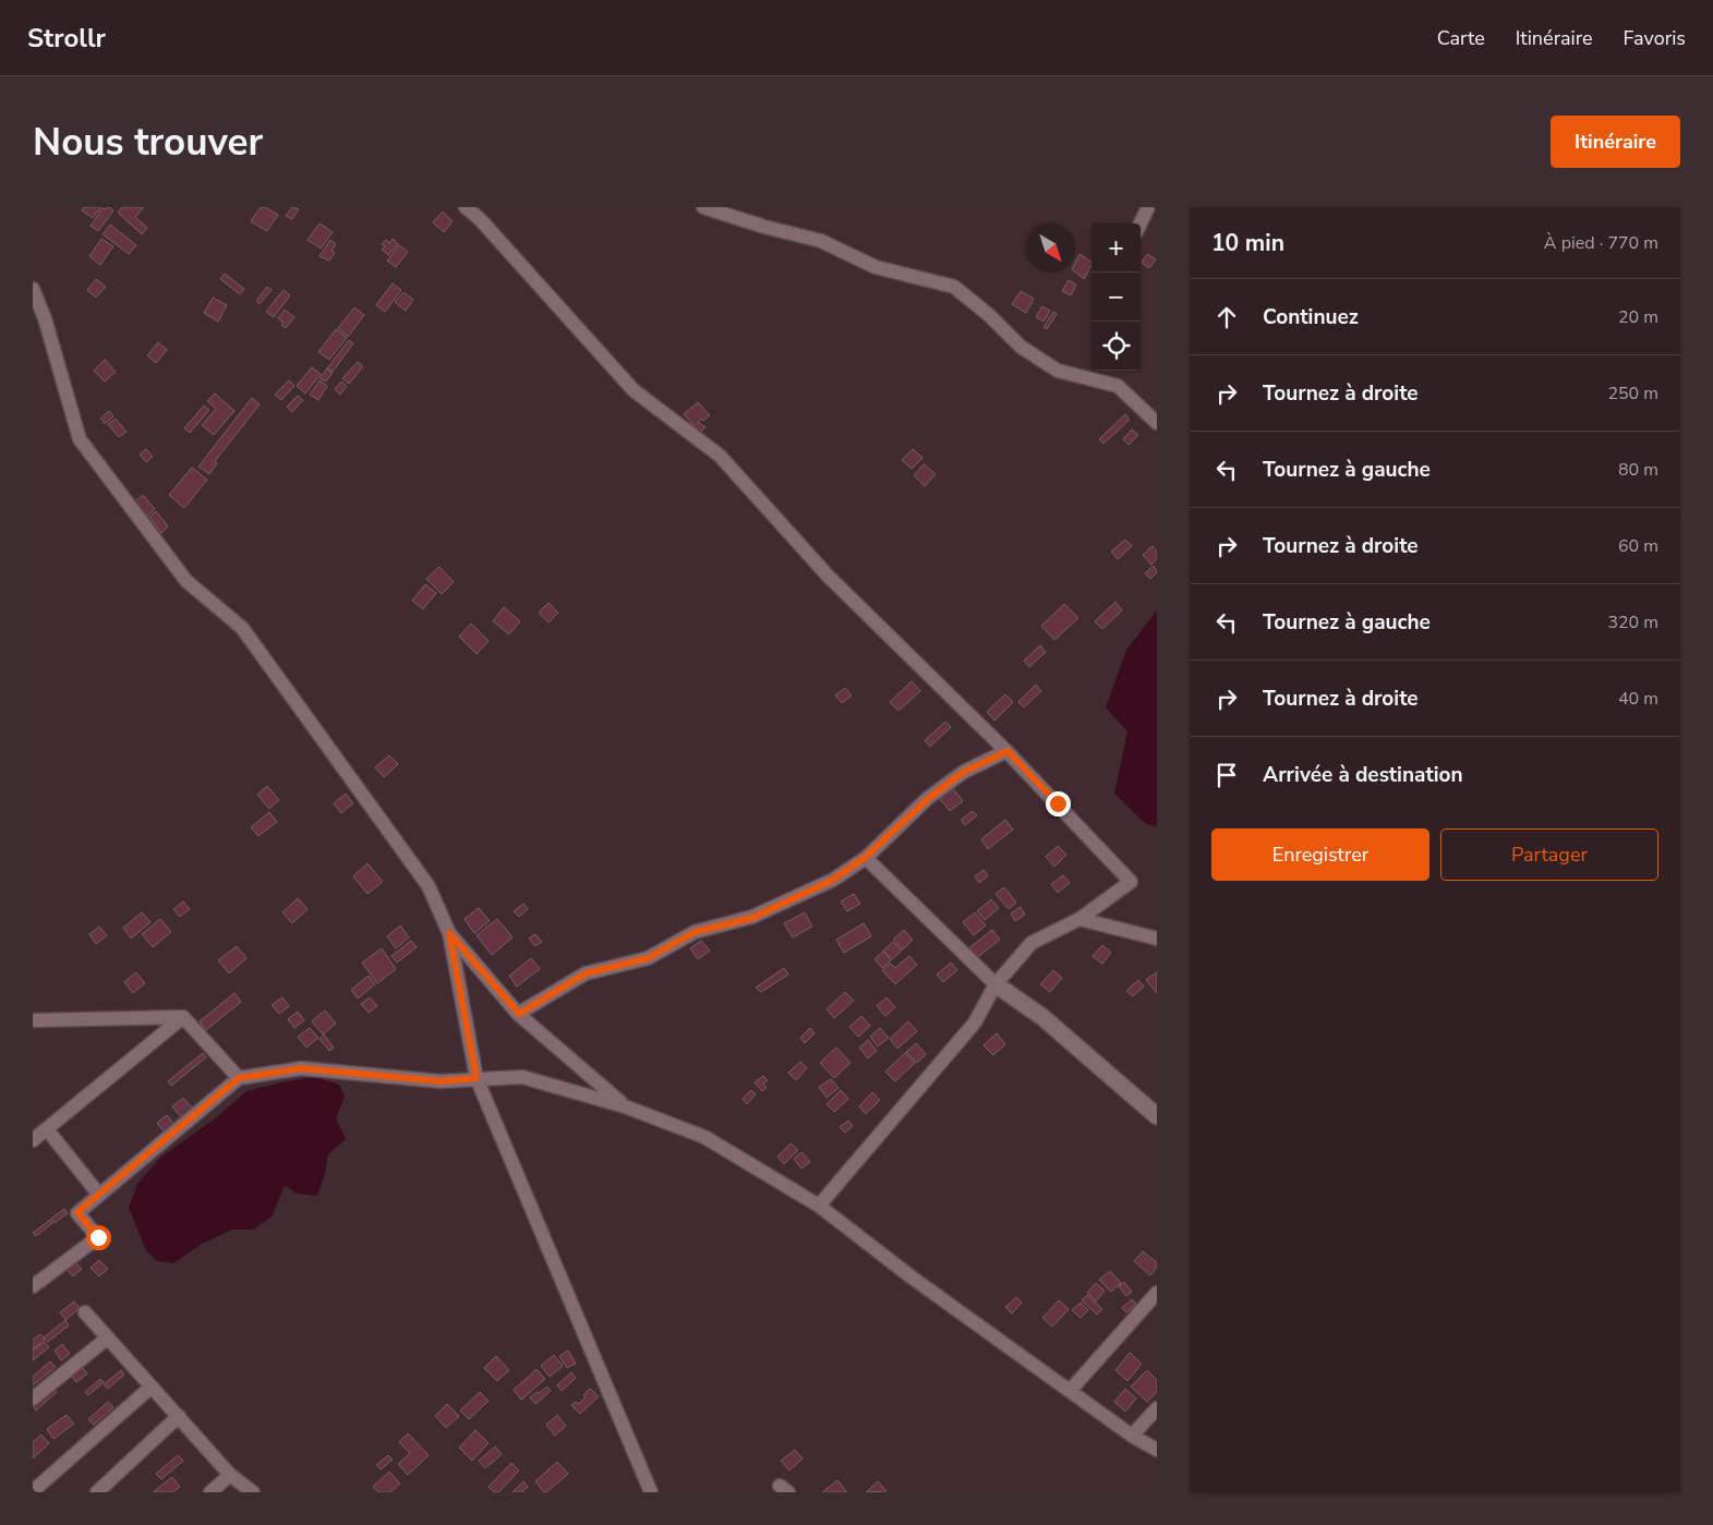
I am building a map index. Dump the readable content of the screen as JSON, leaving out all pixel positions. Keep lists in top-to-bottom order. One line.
{"north":"bottom right","page":{"header":"Strollr","nav":["Carte","Itinéraire","Favoris"],"buttons":["Itinéraire",["Enregistrer","Partager"]],"title":"Nous trouver","heading":["10 min","À pied · 770 m"],"map_buttons":["+","−"],"list":[["Continuez","20 m"],["Tournez à droite","250 m"],["Tournez à gauche","80 m"],["Tournez à droite","60 m"],["Tournez à gauche","320 m"],["Tournez à droite","40 m"],"Arrivée à destination"]}}
